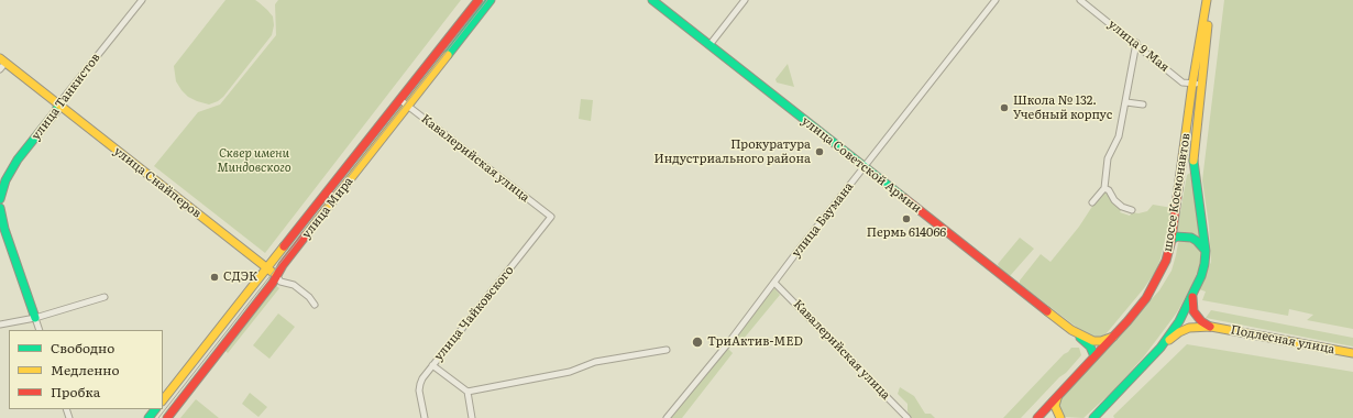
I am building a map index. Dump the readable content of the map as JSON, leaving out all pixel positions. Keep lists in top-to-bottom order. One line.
{"streets":{"main road":["улица Танкистов","улица Советской Армии","улица Снайперов","шоссе Космонавтов","улица Мира","Подлесная улица"],"street":["улица 9 Мая","Кавалерийская улица","улица Баумана","улица Чайковского"]},"crossings":[["улица 9 Мая","шоссе Космонавтов"],["улица Танкистов","улица Снайперов"],["Кавалерийская улица","улица Мира"],["Кавалерийская улица","улица Баумана"],["Кавалерийская улица","улица Чайковского"],["улица Советской Армии","шоссе Космонавтов"],["улица Советской Армии","улица Баумана"],["улица Снайперов","улица Мира"],["шоссе Космонавтов","Подлесная улица"]],"parks":["Сквер имени Миндовского"],"places":["Школа № 132. Учебный корпус","Прокуратура Индустриального района","Пермь 614066","СДЭК","ТриАктив-MED"],"legend":["Свободно","Медленно","Пробка"]}
